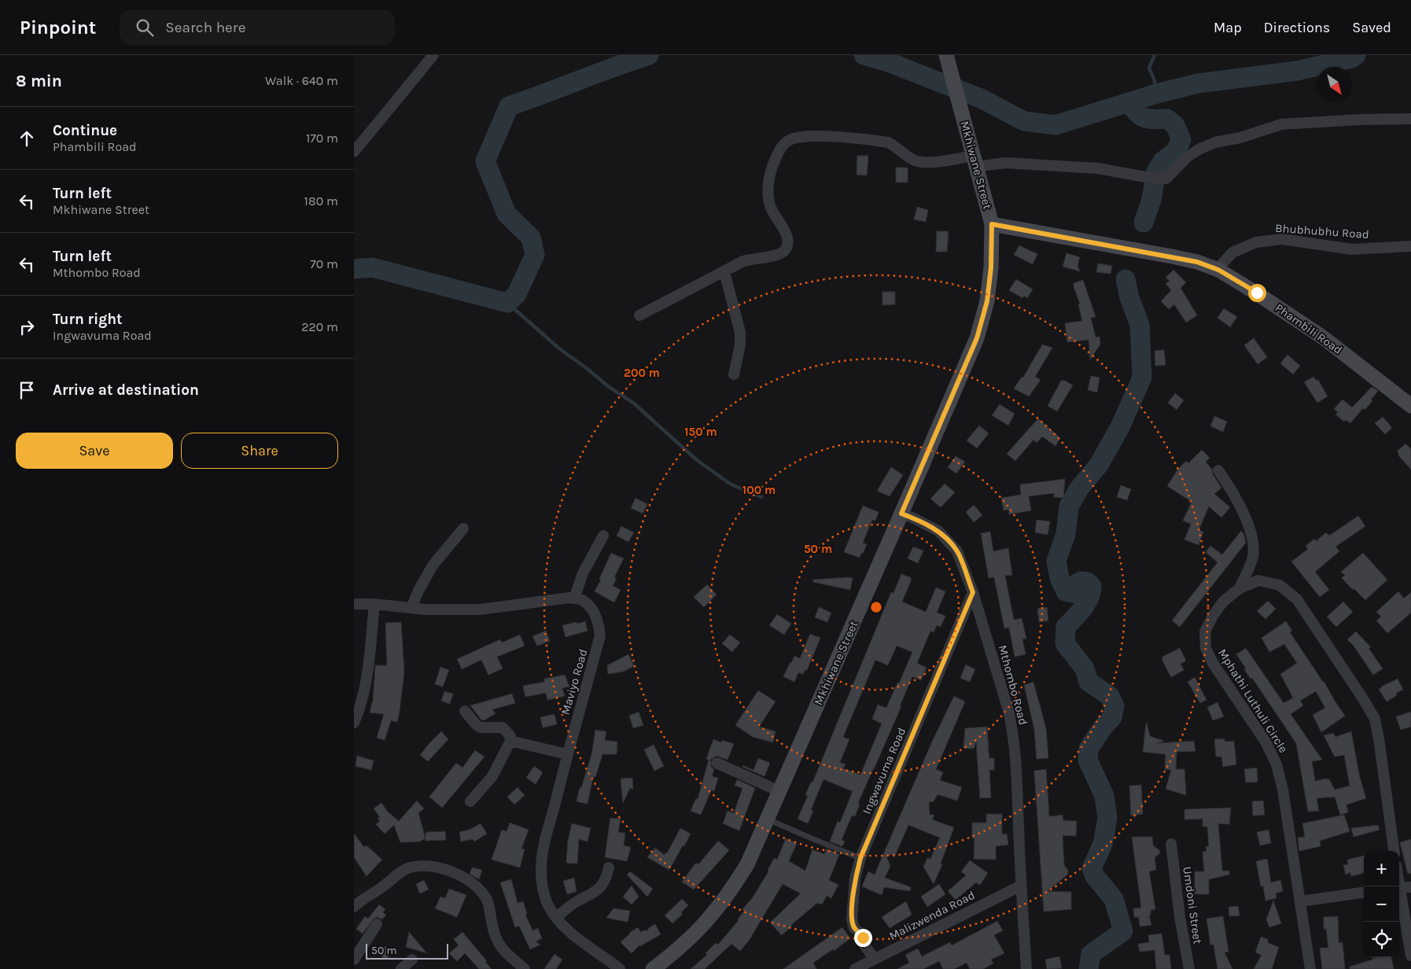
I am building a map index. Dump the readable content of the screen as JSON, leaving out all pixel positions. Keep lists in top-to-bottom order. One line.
{"streets":{"street":["Mkhiwane Street","Bhubhubhu Road","Phambili Road","Maviyo Road","Mthombo Road","Mphathi Luthuli Circle","Ingwavuma Road","Umdoni Street","Malizwenda Road"]},"crossings":[["Mkhiwane Street","Phambili Road"],["Mkhiwane Street","Mthombo Road"],["Bhubhubhu Road","Phambili Road"],["Mthombo Road","Ingwavuma Road"],["Mthombo Road","Malizwenda Road"],["Ingwavuma Road","Malizwenda Road"]],"scale_bar":"50 m","north":"bottom right","page":{"header":"Pinpoint","search":"Search here","nav":["Map","Directions","Saved"],"heading":["8 min","Walk · 640 m"],"list":[["Continue","Phambili Road","170 m"],["Turn left","Mkhiwane Street","180 m"],["Turn left","Mthombo Road","70 m"],["Turn right","Ingwavuma Road","220 m"],"Arrive at destination"],"buttons":["Save","Share"],"map_buttons":["+","−"],"scale":"50 m"},"rings":["200 m","150 m","100 m","50 m"]}
